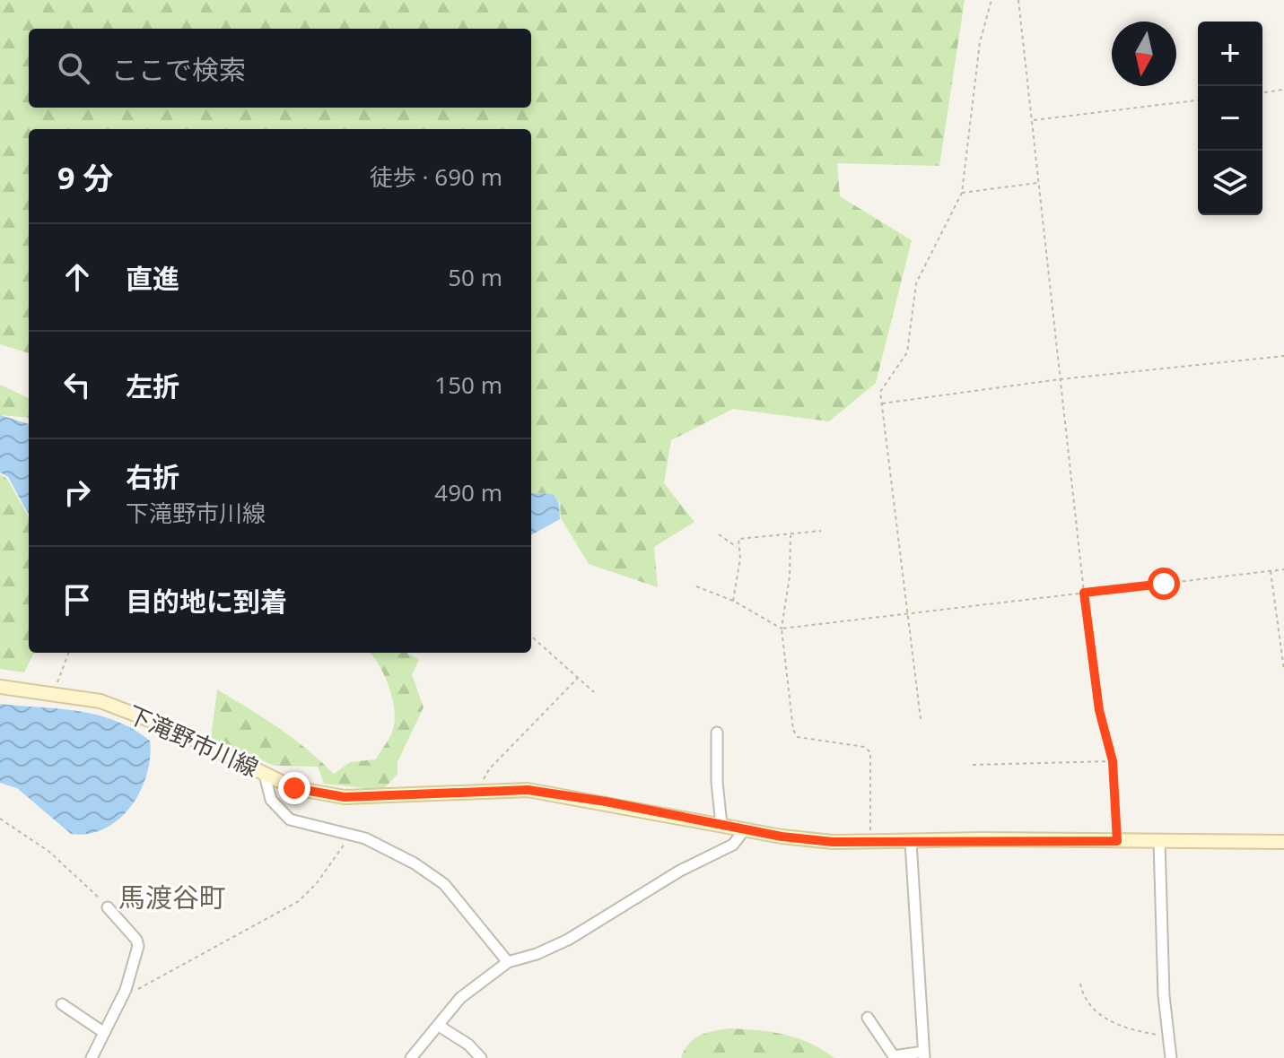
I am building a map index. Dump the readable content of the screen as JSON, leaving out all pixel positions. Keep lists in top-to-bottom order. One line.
{"streets":{"main road":["下滝野市川線"]},"districts":["馬渡谷町"],"north":"bottom","page":{"map_buttons":["+","−"],"search":"ここで検索","heading":["9 分","徒歩 · 690 m"],"list":[["直進","50 m"],["左折","150 m"],["右折","下滝野市川線","490 m"],"目的地に到着"]}}
